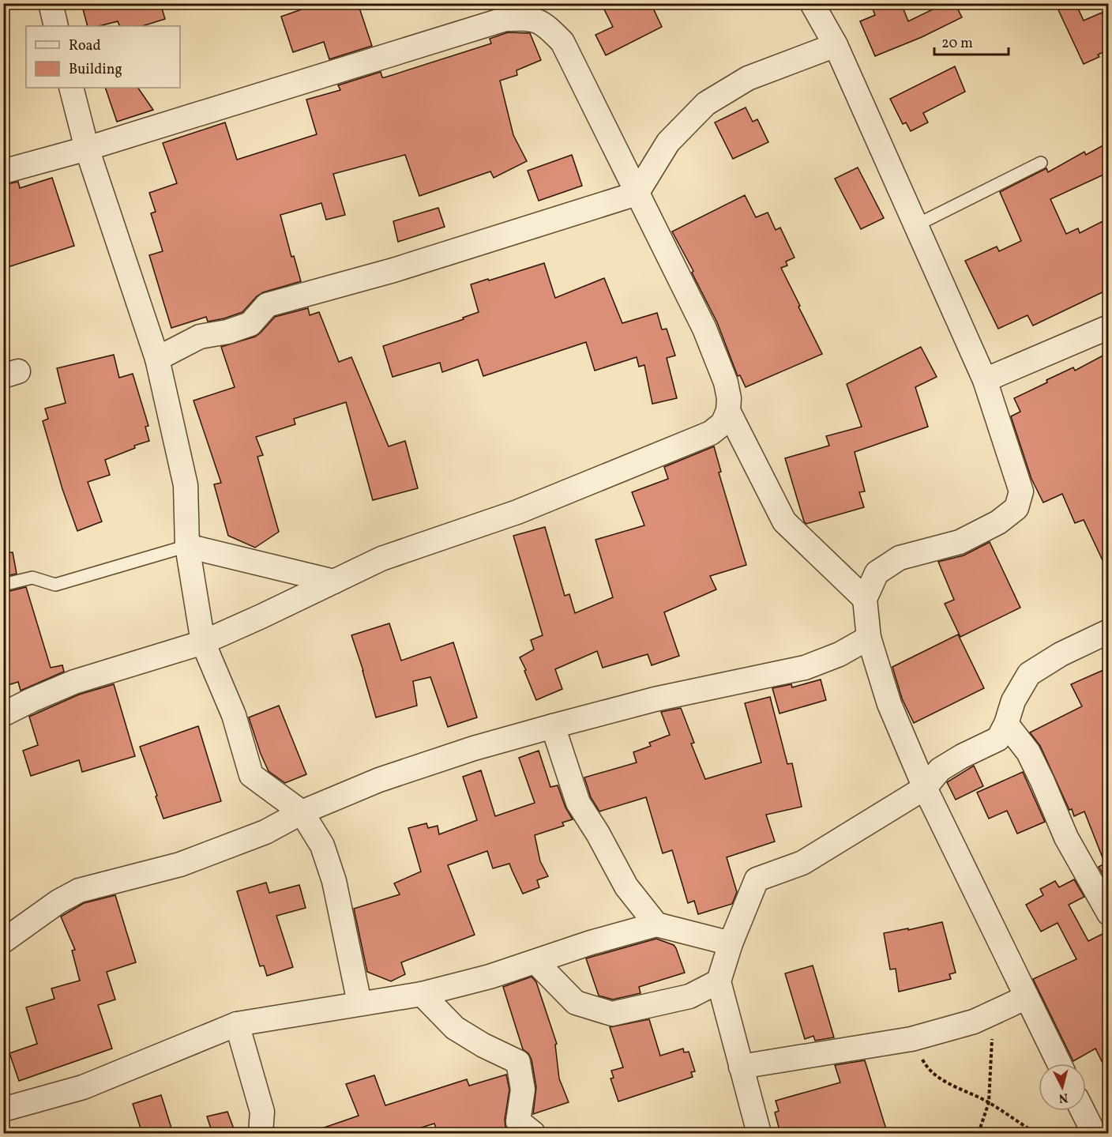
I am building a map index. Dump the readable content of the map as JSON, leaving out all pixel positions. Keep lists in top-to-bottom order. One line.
{"legend":["Road","Building"],"scale_bar":"20 m","north":"bottom"}
